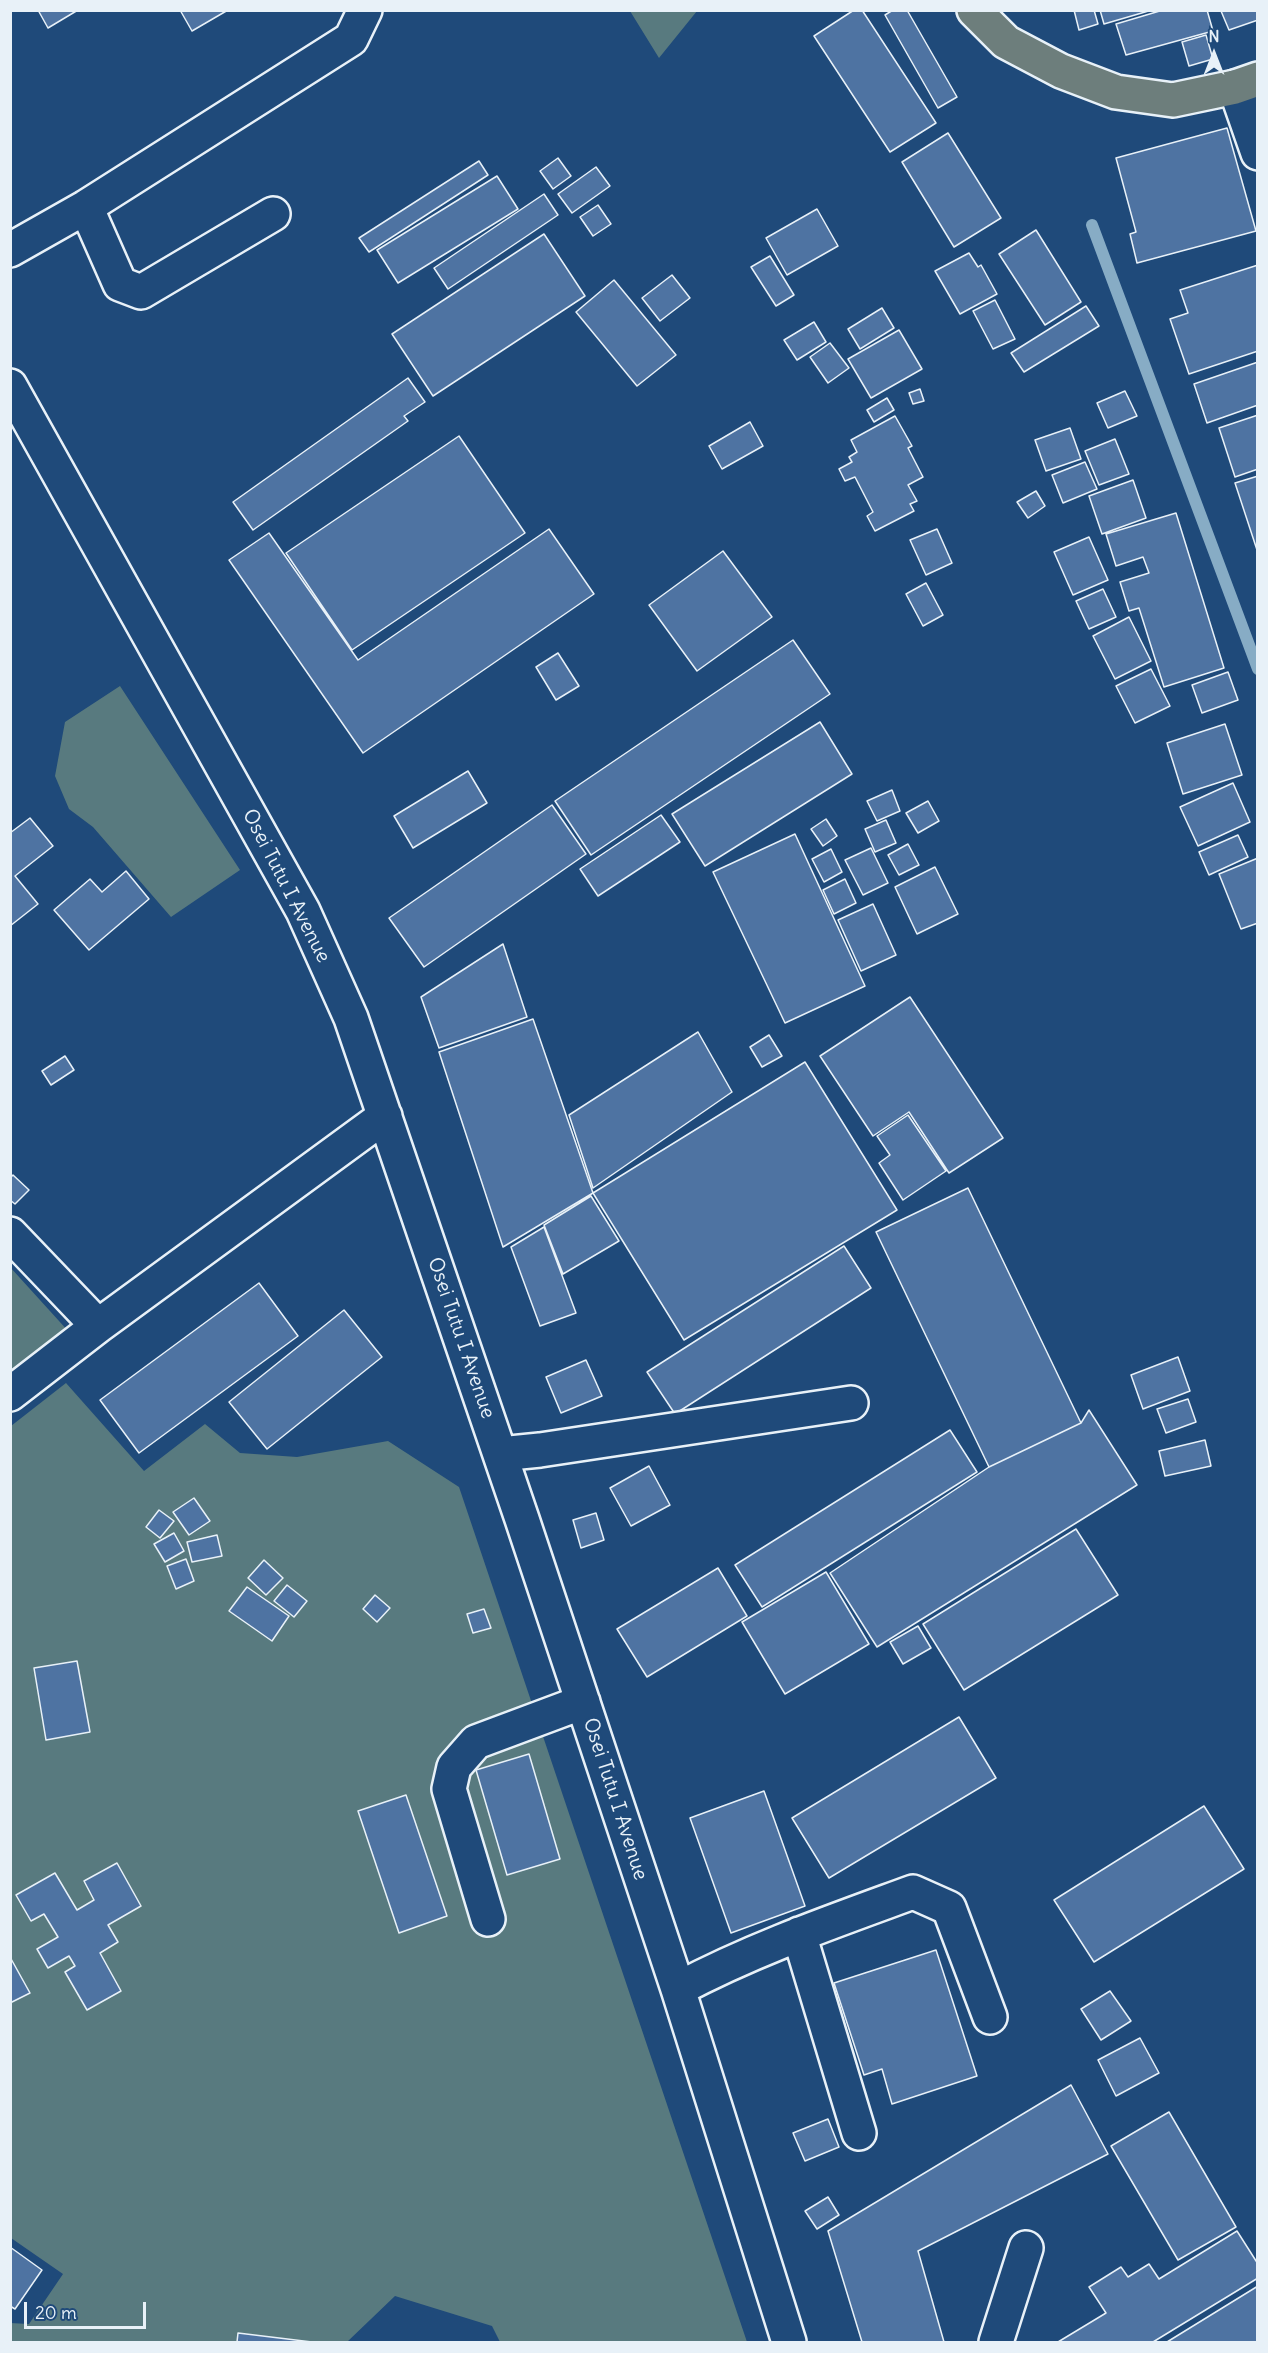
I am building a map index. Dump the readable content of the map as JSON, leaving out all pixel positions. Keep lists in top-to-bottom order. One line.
{"streets":{"street":["Osei Tutu I Avenue"]},"scale_bar":"20 m","north":"top"}
